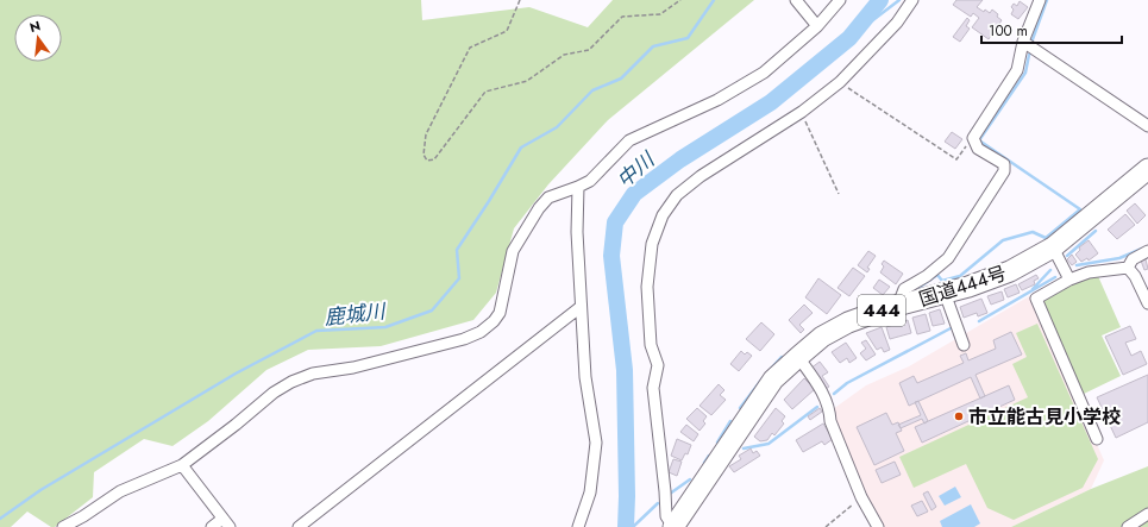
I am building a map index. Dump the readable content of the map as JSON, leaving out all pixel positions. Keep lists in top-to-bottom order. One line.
{"streets":{"highway":["国道444号","444"]},"water":["中川","鹿城川"],"places":["市立能古見小学校"],"scale_bar":"100 m","north":"top"}
